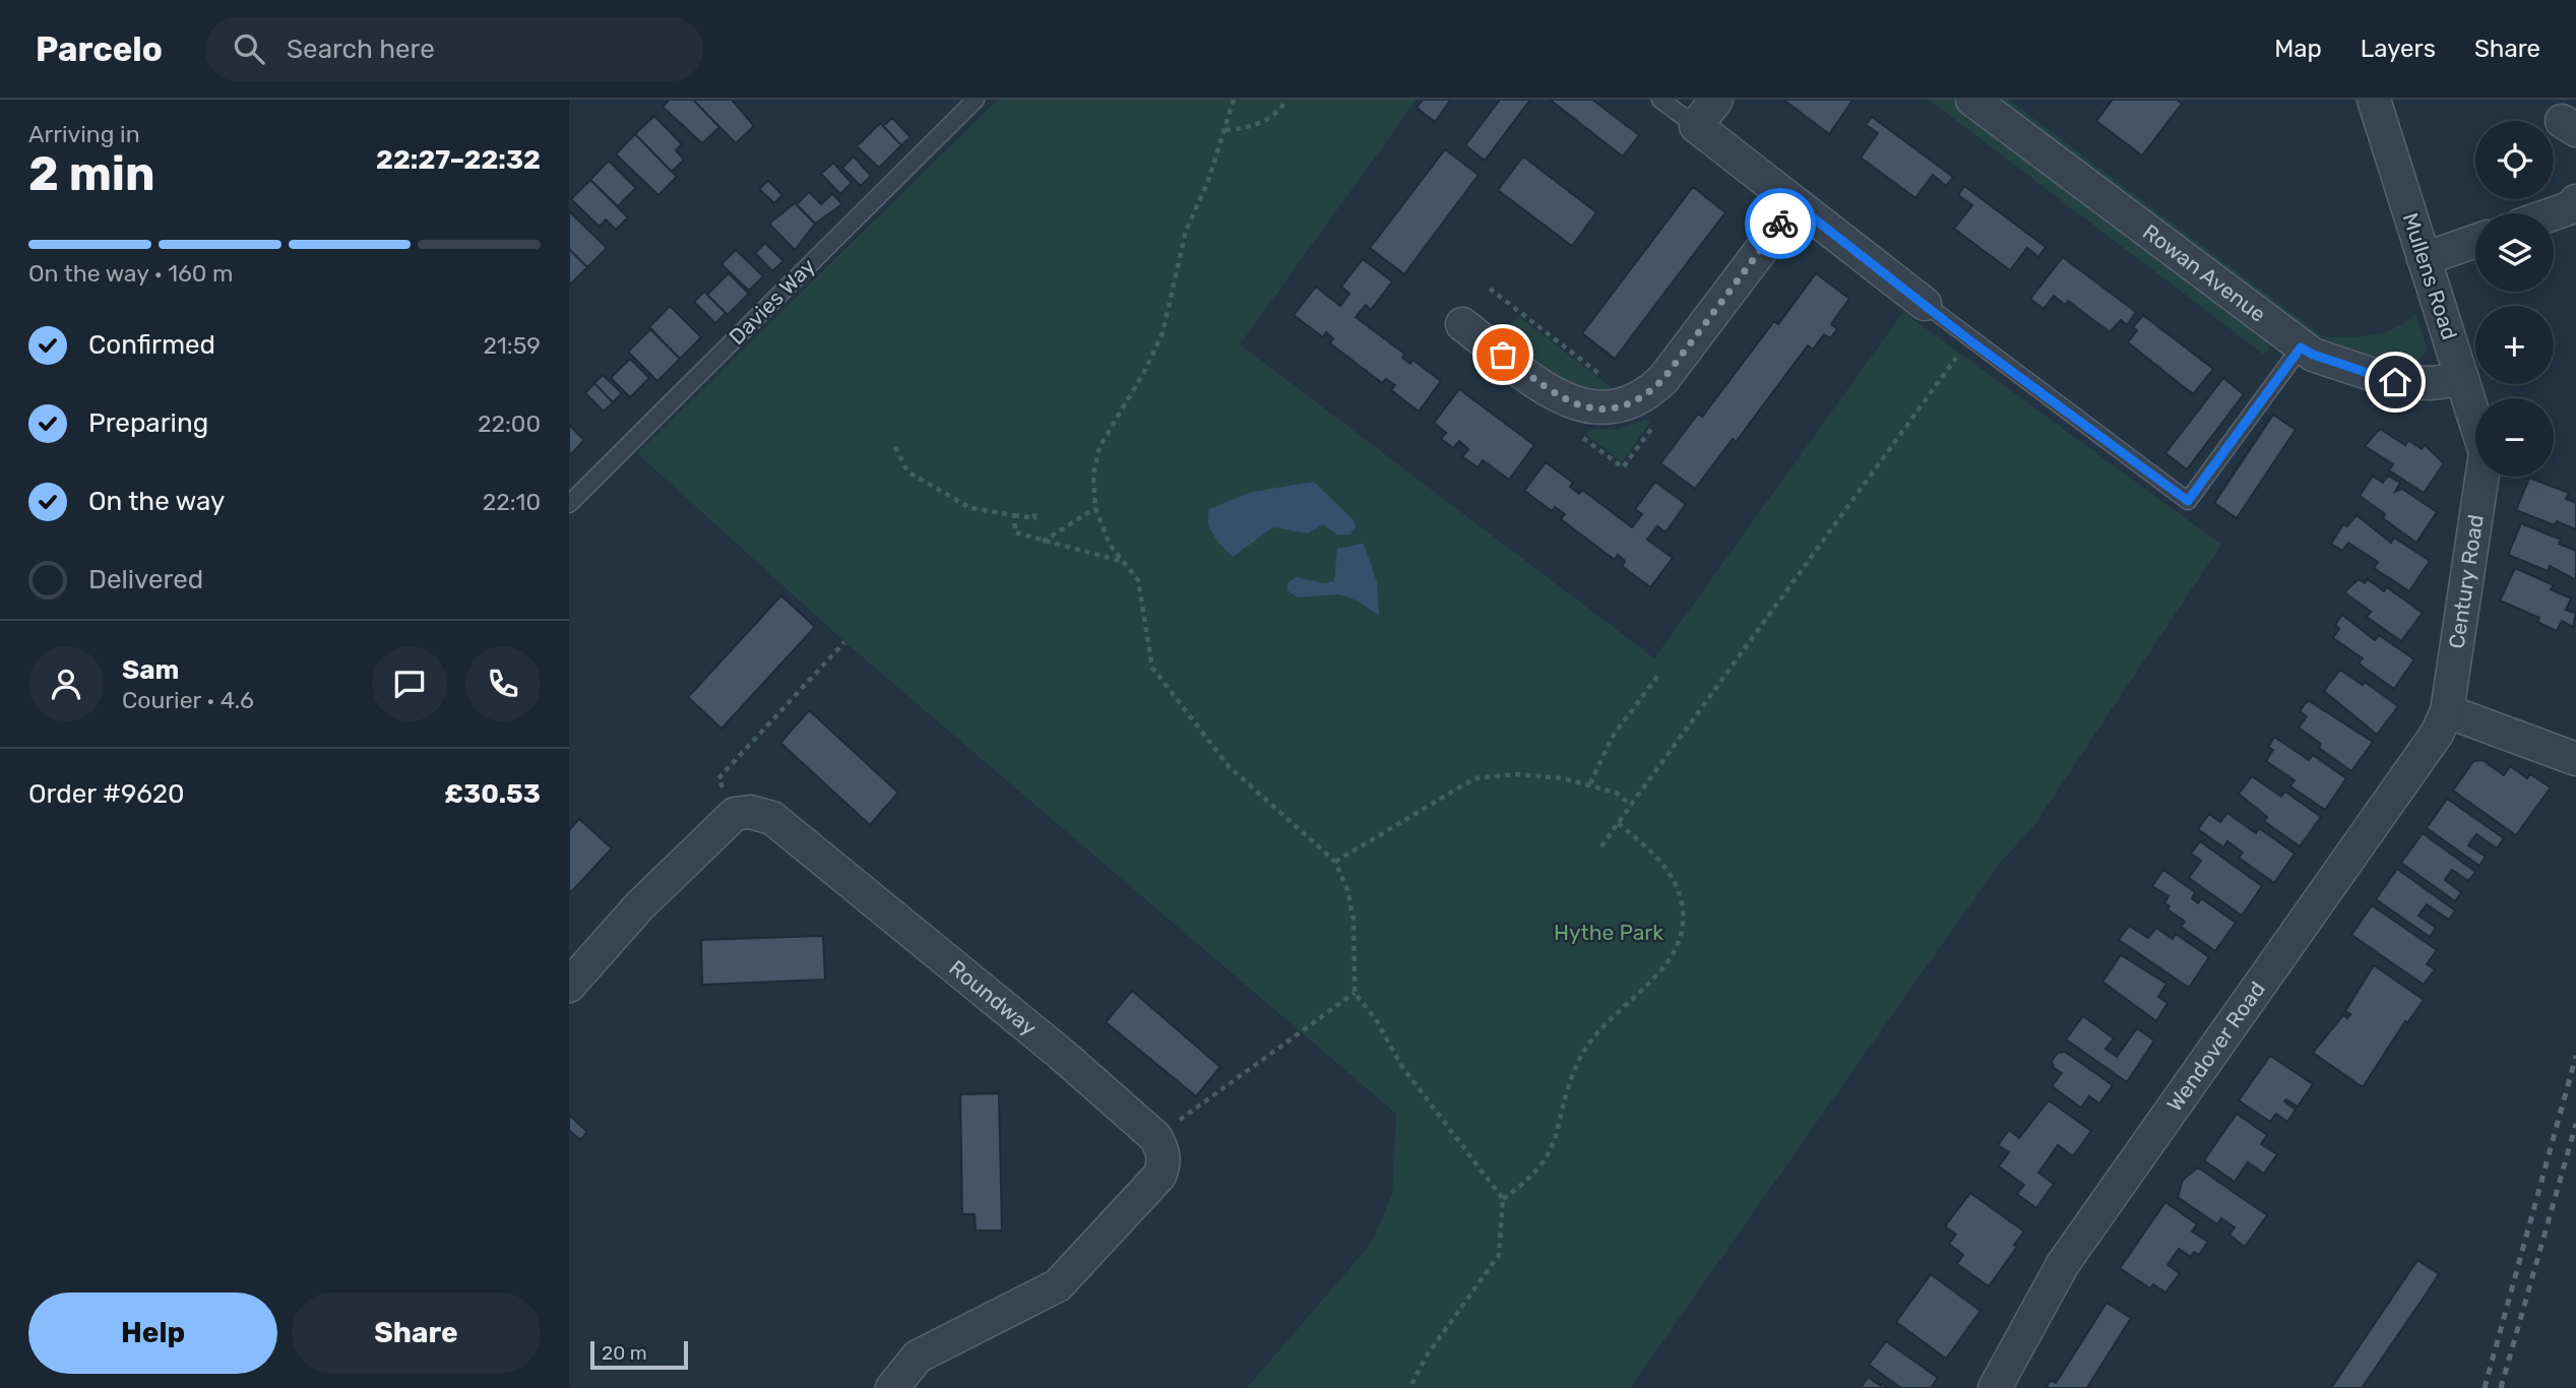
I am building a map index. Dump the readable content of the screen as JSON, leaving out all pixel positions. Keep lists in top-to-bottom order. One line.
{"streets":{"street":["Rowan Avenue","Mullens Road","Century Road","Roundway","Wendover Road"],"lane":["Davies Way"]},"crossings":[["Rowan Avenue","Mullens Road"],["Century Road","Wendover Road"]],"parks":["Hythe Park"],"scale_bar":"20 m","page":{"header":"Parcelo","search":"Search here","nav":["Map","Layers","Share"],"heading":["2 min","Arriving in","22:27–22:32"],"panel":["Sam","Courier · 4.6","Order #9620","£30.53"],"map_buttons":["+","−"],"bar":"On the way · 160 m","list":[["Confirmed","21:59"],["Preparing","22:00"],["On the way","22:10"],"Delivered"],"buttons":["Help","Share"],"scale":"20 m"}}
